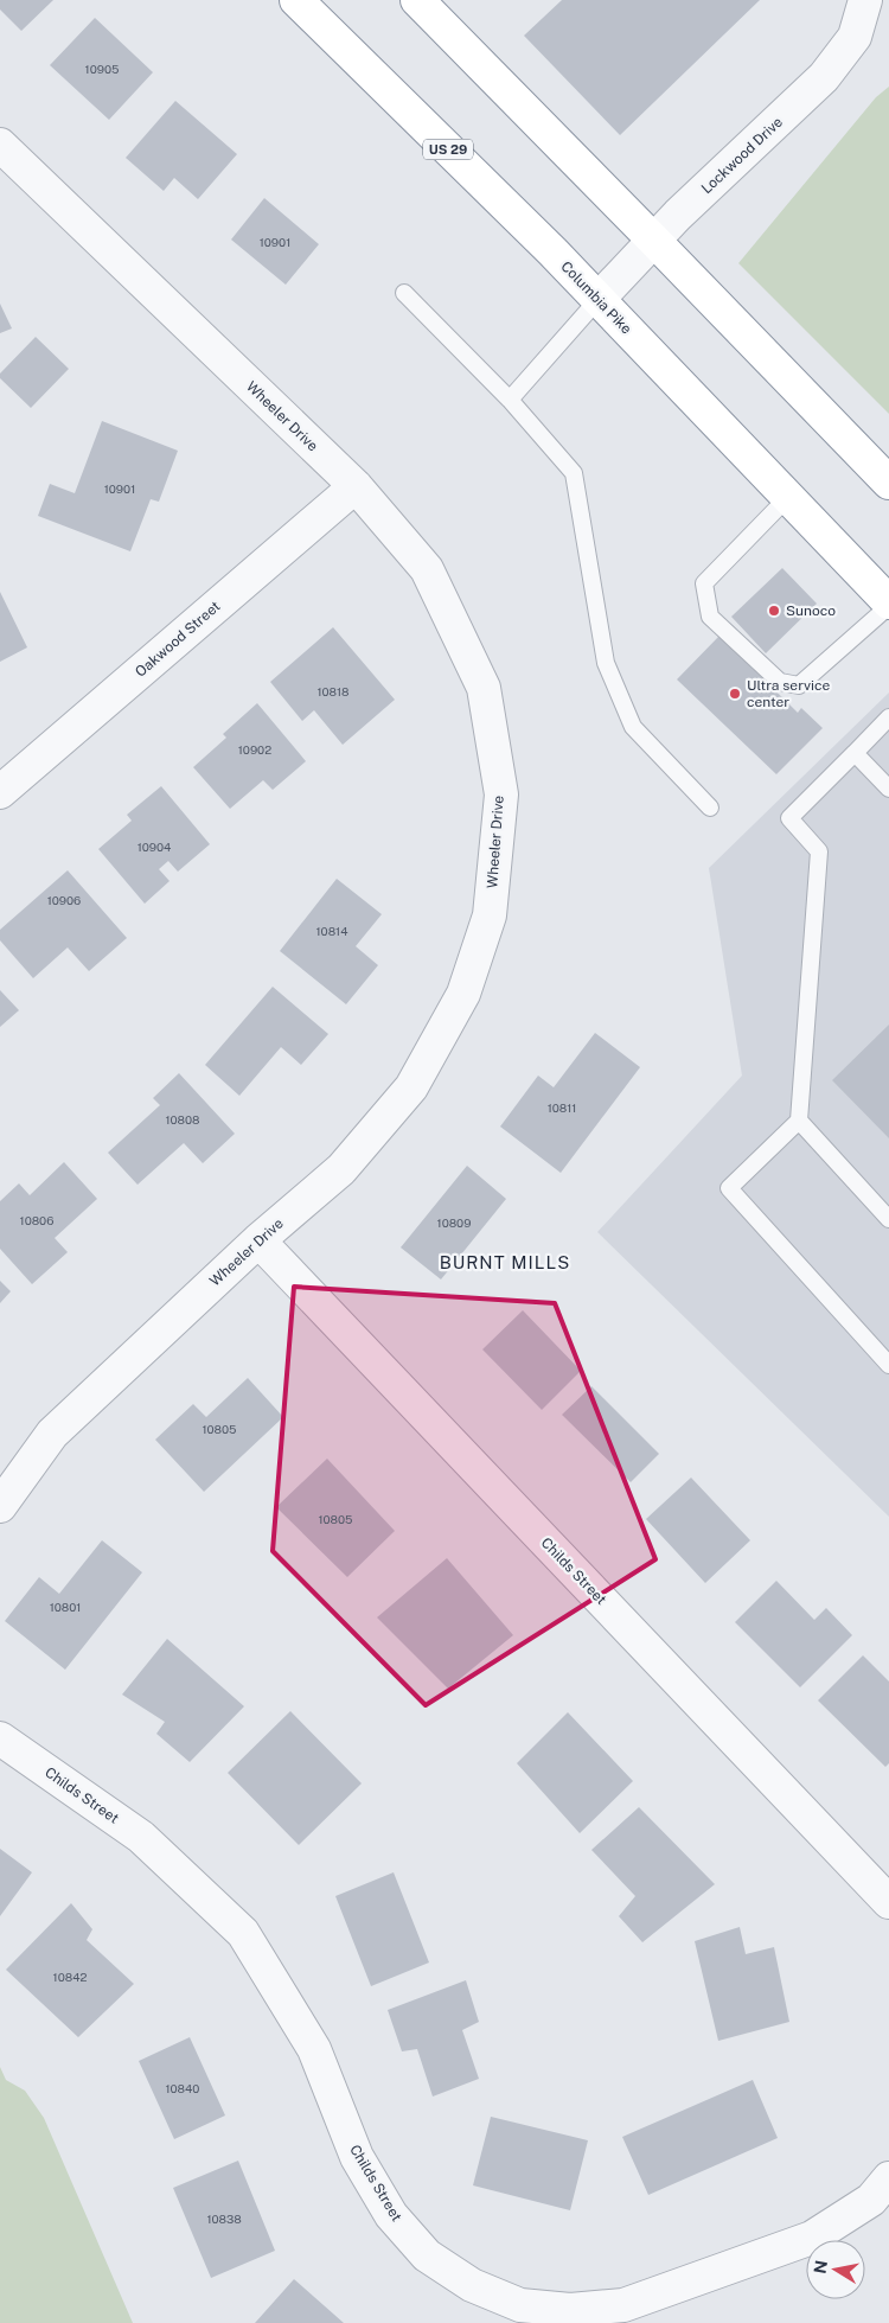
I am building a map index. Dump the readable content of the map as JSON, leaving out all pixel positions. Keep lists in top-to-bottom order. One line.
{"streets":{"highway":["US 29","Columbia Pike"],"street":["Lockwood Drive","Wheeler Drive","Oakwood Street","Childs Street"]},"crossings":[["Lockwood Drive","Columbia Pike"],["Wheeler Drive","Oakwood Street"],["Wheeler Drive","Childs Street"]],"districts":["BURNT MILLS"],"places":["Sunoco","Ultra service center"],"house_numbers":["10905","10901","10901","10818","10902","10904","10906","10814","10811","10808","10806","10809","10805","10805","10801","10842","10840","10838"],"north":"left"}
